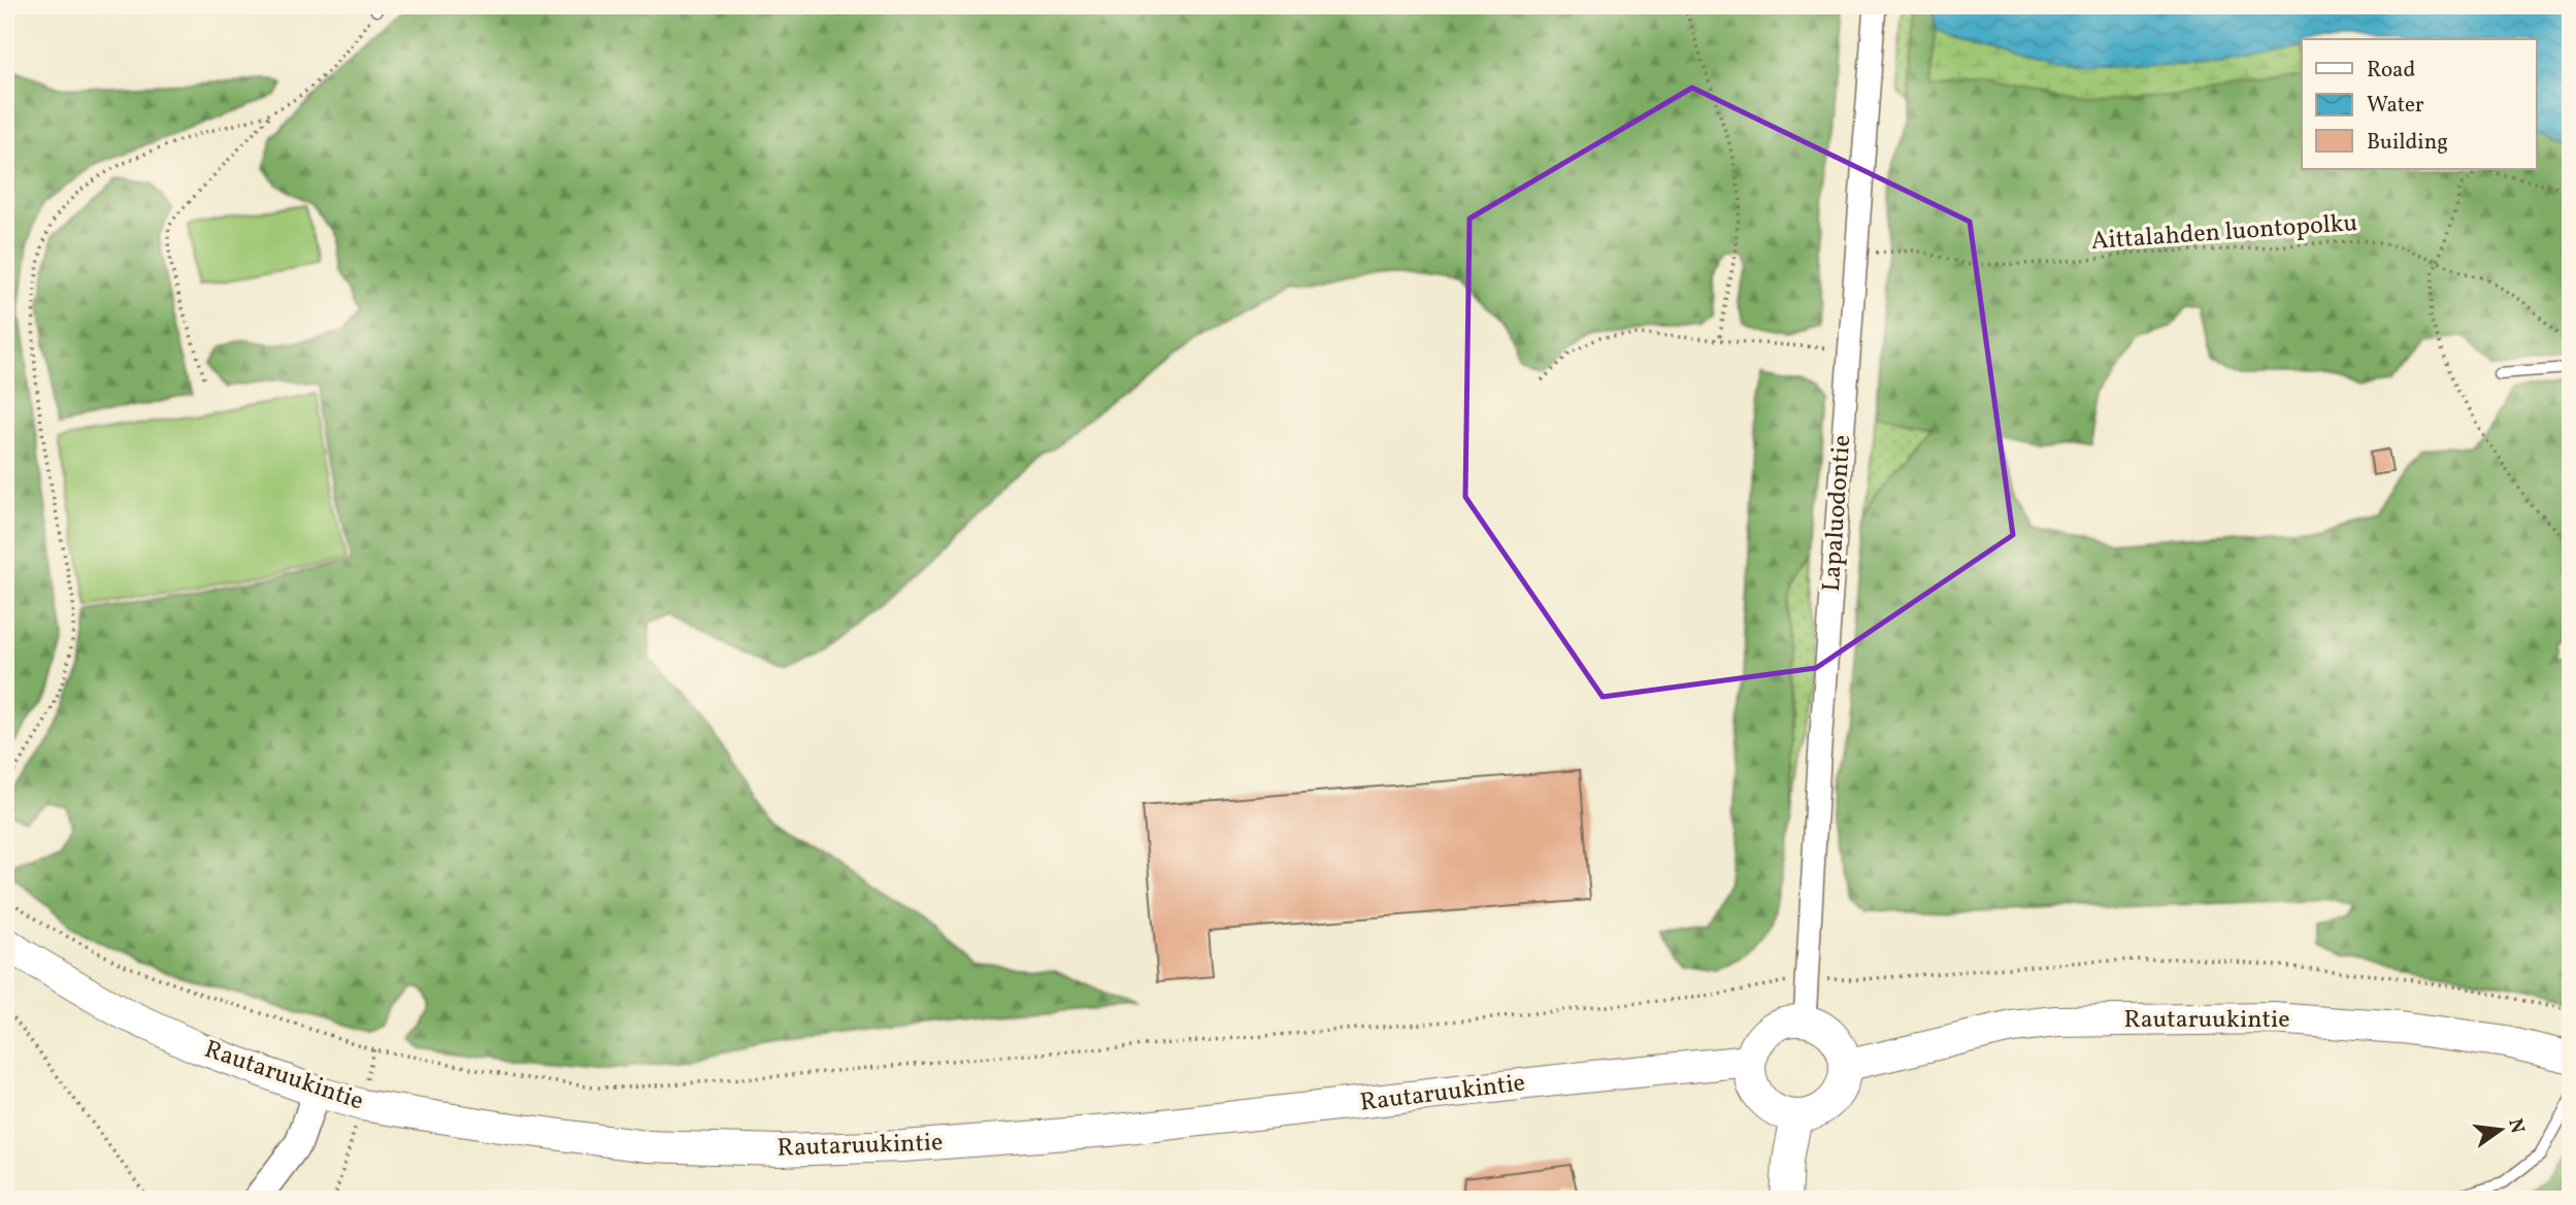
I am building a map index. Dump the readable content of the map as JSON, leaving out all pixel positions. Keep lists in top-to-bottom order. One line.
{"streets":{"main road":["Rautaruukintie"],"street":["Lapaluodontie"],"path":["Aittalahden luontopolku"]},"crossings":[["Aittalahden luontopolku","Lapaluodontie"],["Lapaluodontie","Rautaruukintie"]],"legend":["Road","Water","Building"],"north":"right"}
